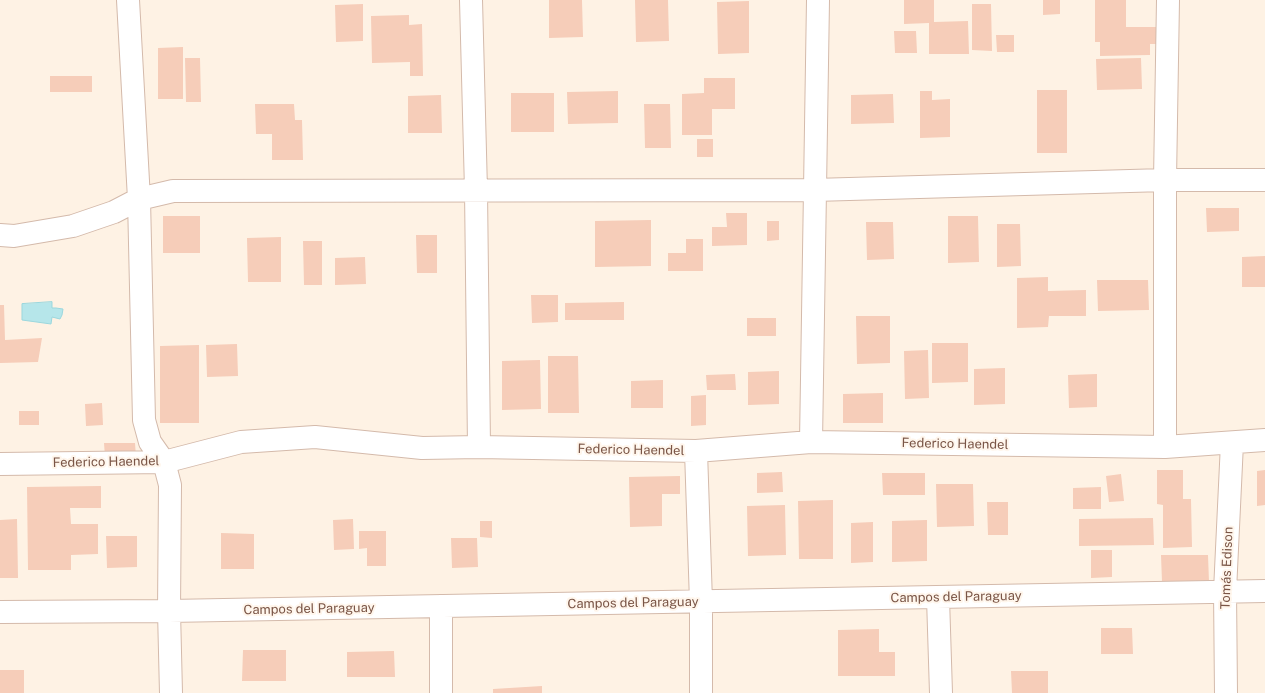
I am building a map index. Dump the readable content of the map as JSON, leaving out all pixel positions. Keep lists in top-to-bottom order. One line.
{"streets":{"street":["Federico Haendel","Tomás Edison","Campos del Paraguay"]},"crossings":[["Federico Haendel","Tomás Edison"],["Tomás Edison","Campos del Paraguay"]]}
